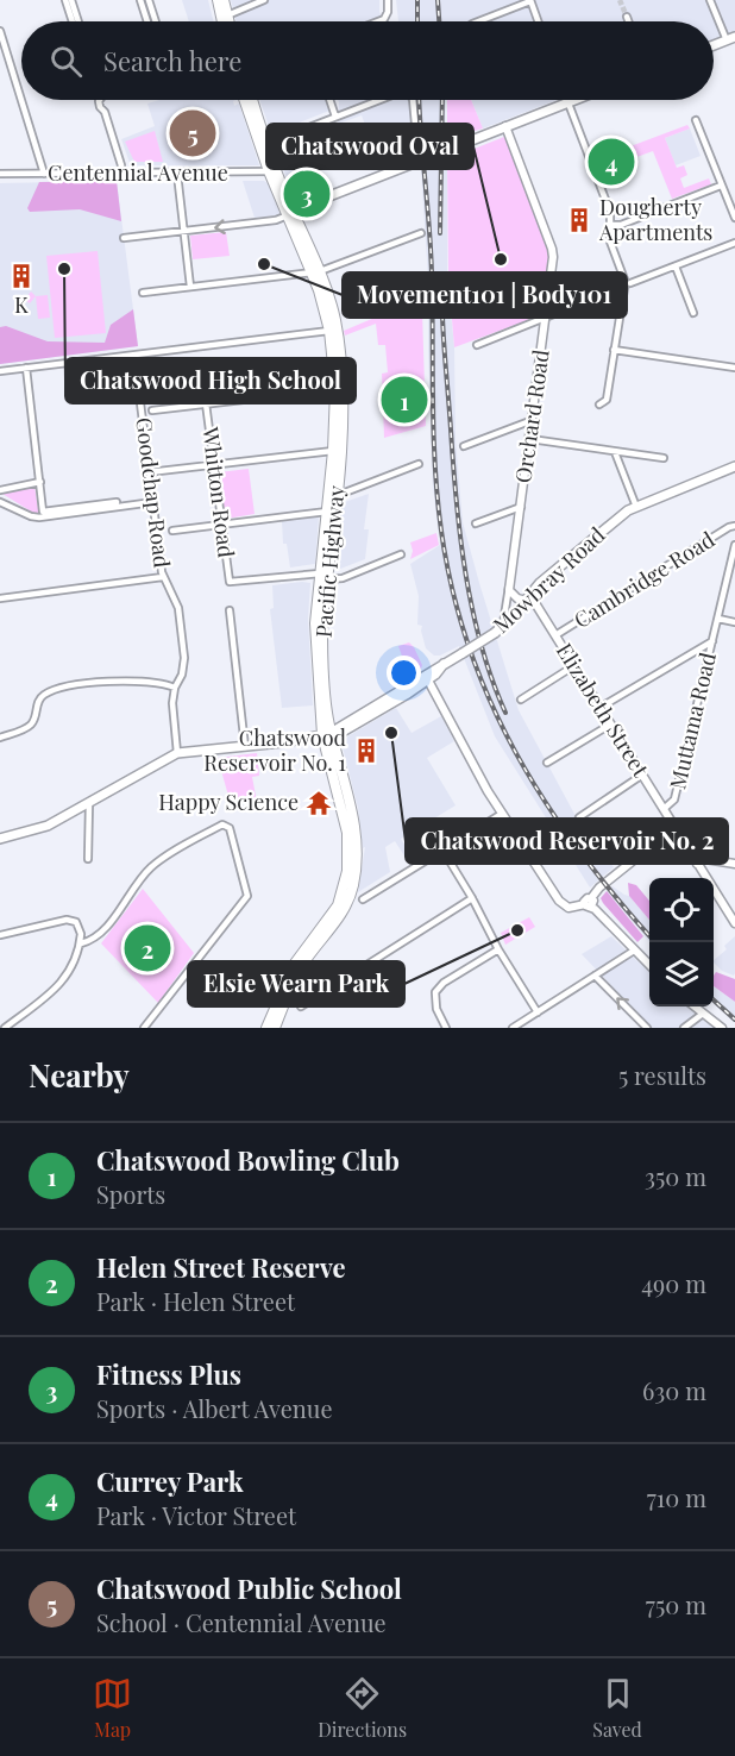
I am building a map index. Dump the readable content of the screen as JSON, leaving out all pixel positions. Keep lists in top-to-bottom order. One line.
{"streets":{"highway":["Pacific Highway"],"main road":["Mowbray Road"],"street":["Centennial Avenue","Orchard Road","Goodchap Road","Whitton Road","Cambridge Road","Elizabeth Street","Muttama Road"]},"crossings":[["Centennial Avenue","Pacific Highway"],["Orchard Road","Mowbray Road"],["Goodchap Road","Mowbray Road"],["Whitton Road","Pacific Highway"],["Pacific Highway","Mowbray Road"],["Mowbray Road","Elizabeth Street"],["Cambridge Road","Elizabeth Street"],["Elizabeth Street","Muttama Road"]],"places":{"building":["Dougherty Apartments","K","Chatswood Reservoir No. 1"],"other":["Chatswood Oval","Movement101 | Body101","Chatswood High School","Chatswood Reservoir No. 2","Elsie Wearn Park"],"temple":["Happy Science"]},"page":{"search":"Search here","pins":["5","4","3","1","2"],"heading":["Nearby","5 results"],"list":[{"mark":"1","name":"Chatswood Bowling Club","note":"Sports","value":"350 m"},{"mark":"2","name":"Helen Street Reserve","note":"Park · Helen Street","value":"490 m"},{"mark":"3","name":"Fitness Plus","note":"Sports · Albert Avenue","value":"630 m"},{"mark":"4","name":"Currey Park","note":"Park · Victor Street","value":"710 m"},{"mark":"5","name":"Chatswood Public School","note":"School · Centennial Avenue","value":"750 m"}],"nav":["Map","Directions","Saved"]}}
